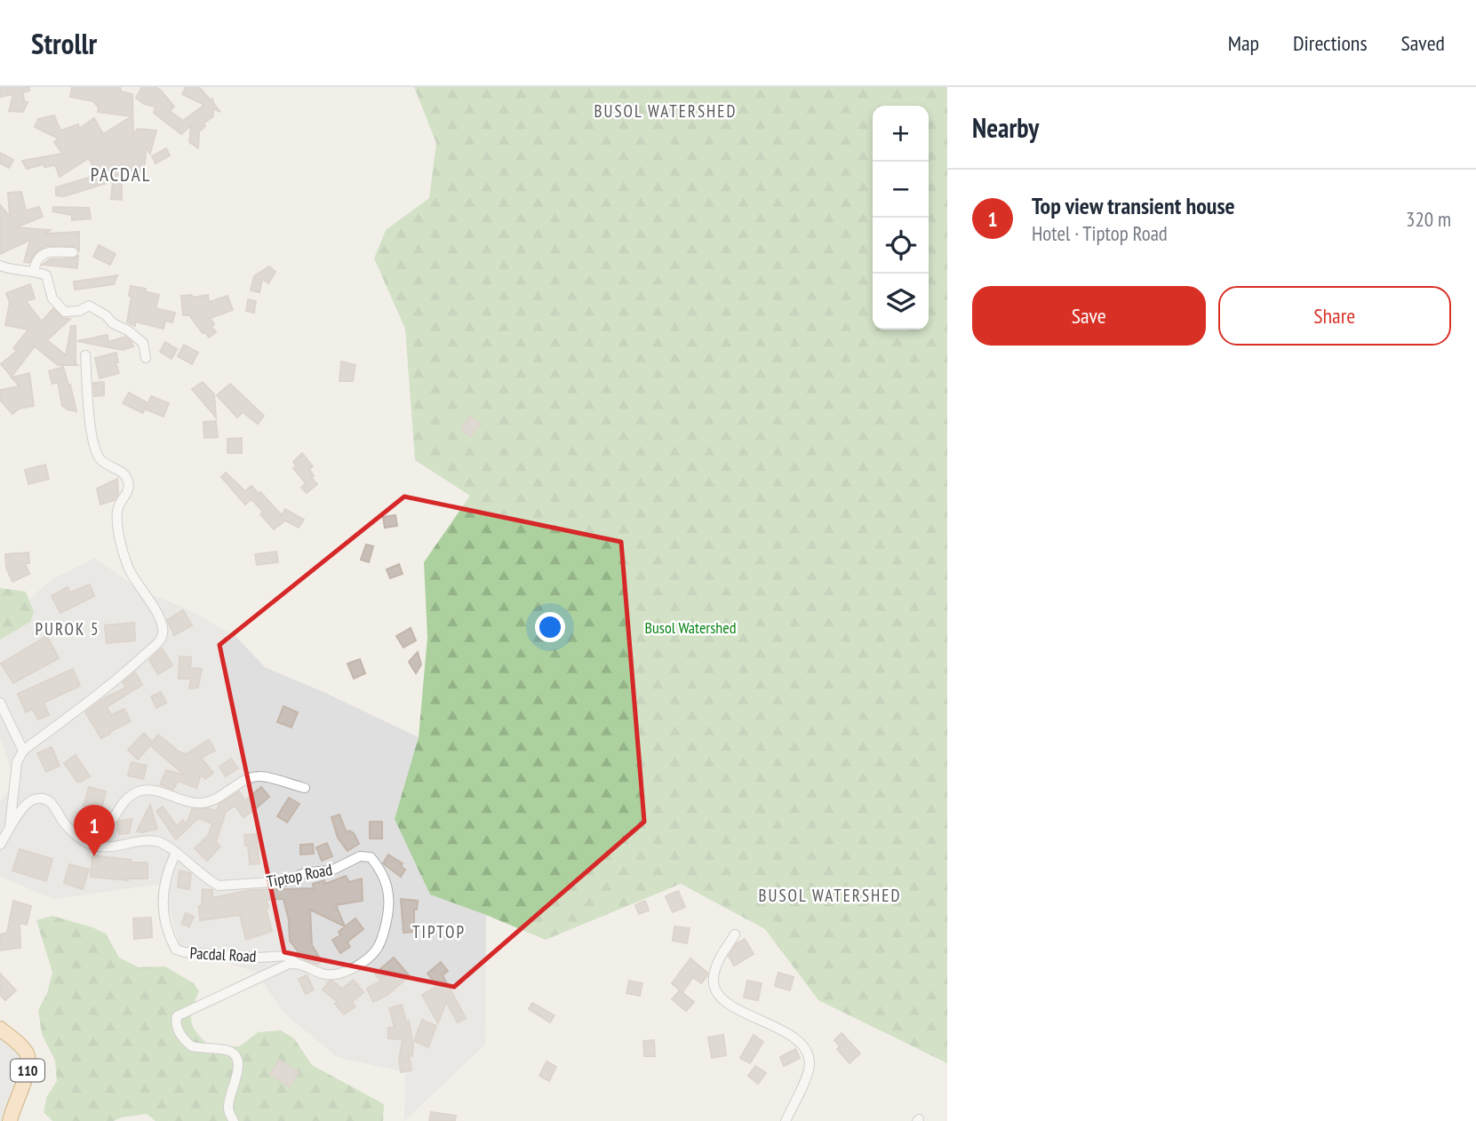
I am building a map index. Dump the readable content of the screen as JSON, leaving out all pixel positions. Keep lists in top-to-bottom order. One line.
{"streets":{"main road":["110"],"street":["Tiptop Road","Pacdal Road"]},"crossings":[["Tiptop Road","Pacdal Road"]],"districts":["BUSOL WATERSHED","PACDAL","PUROK 5","BUSOL WATERSHED","TIPTOP"],"parks":["Busol Watershed"],"page":{"header":"Strollr","nav":["Map","Directions","Saved"],"heading":"Nearby","map_buttons":["+","−"],"list":[{"mark":"1","name":"Top view transient house","note":"Hotel · Tiptop Road","value":"320 m"}],"buttons":["Save","Share"],"pins":"1"}}
